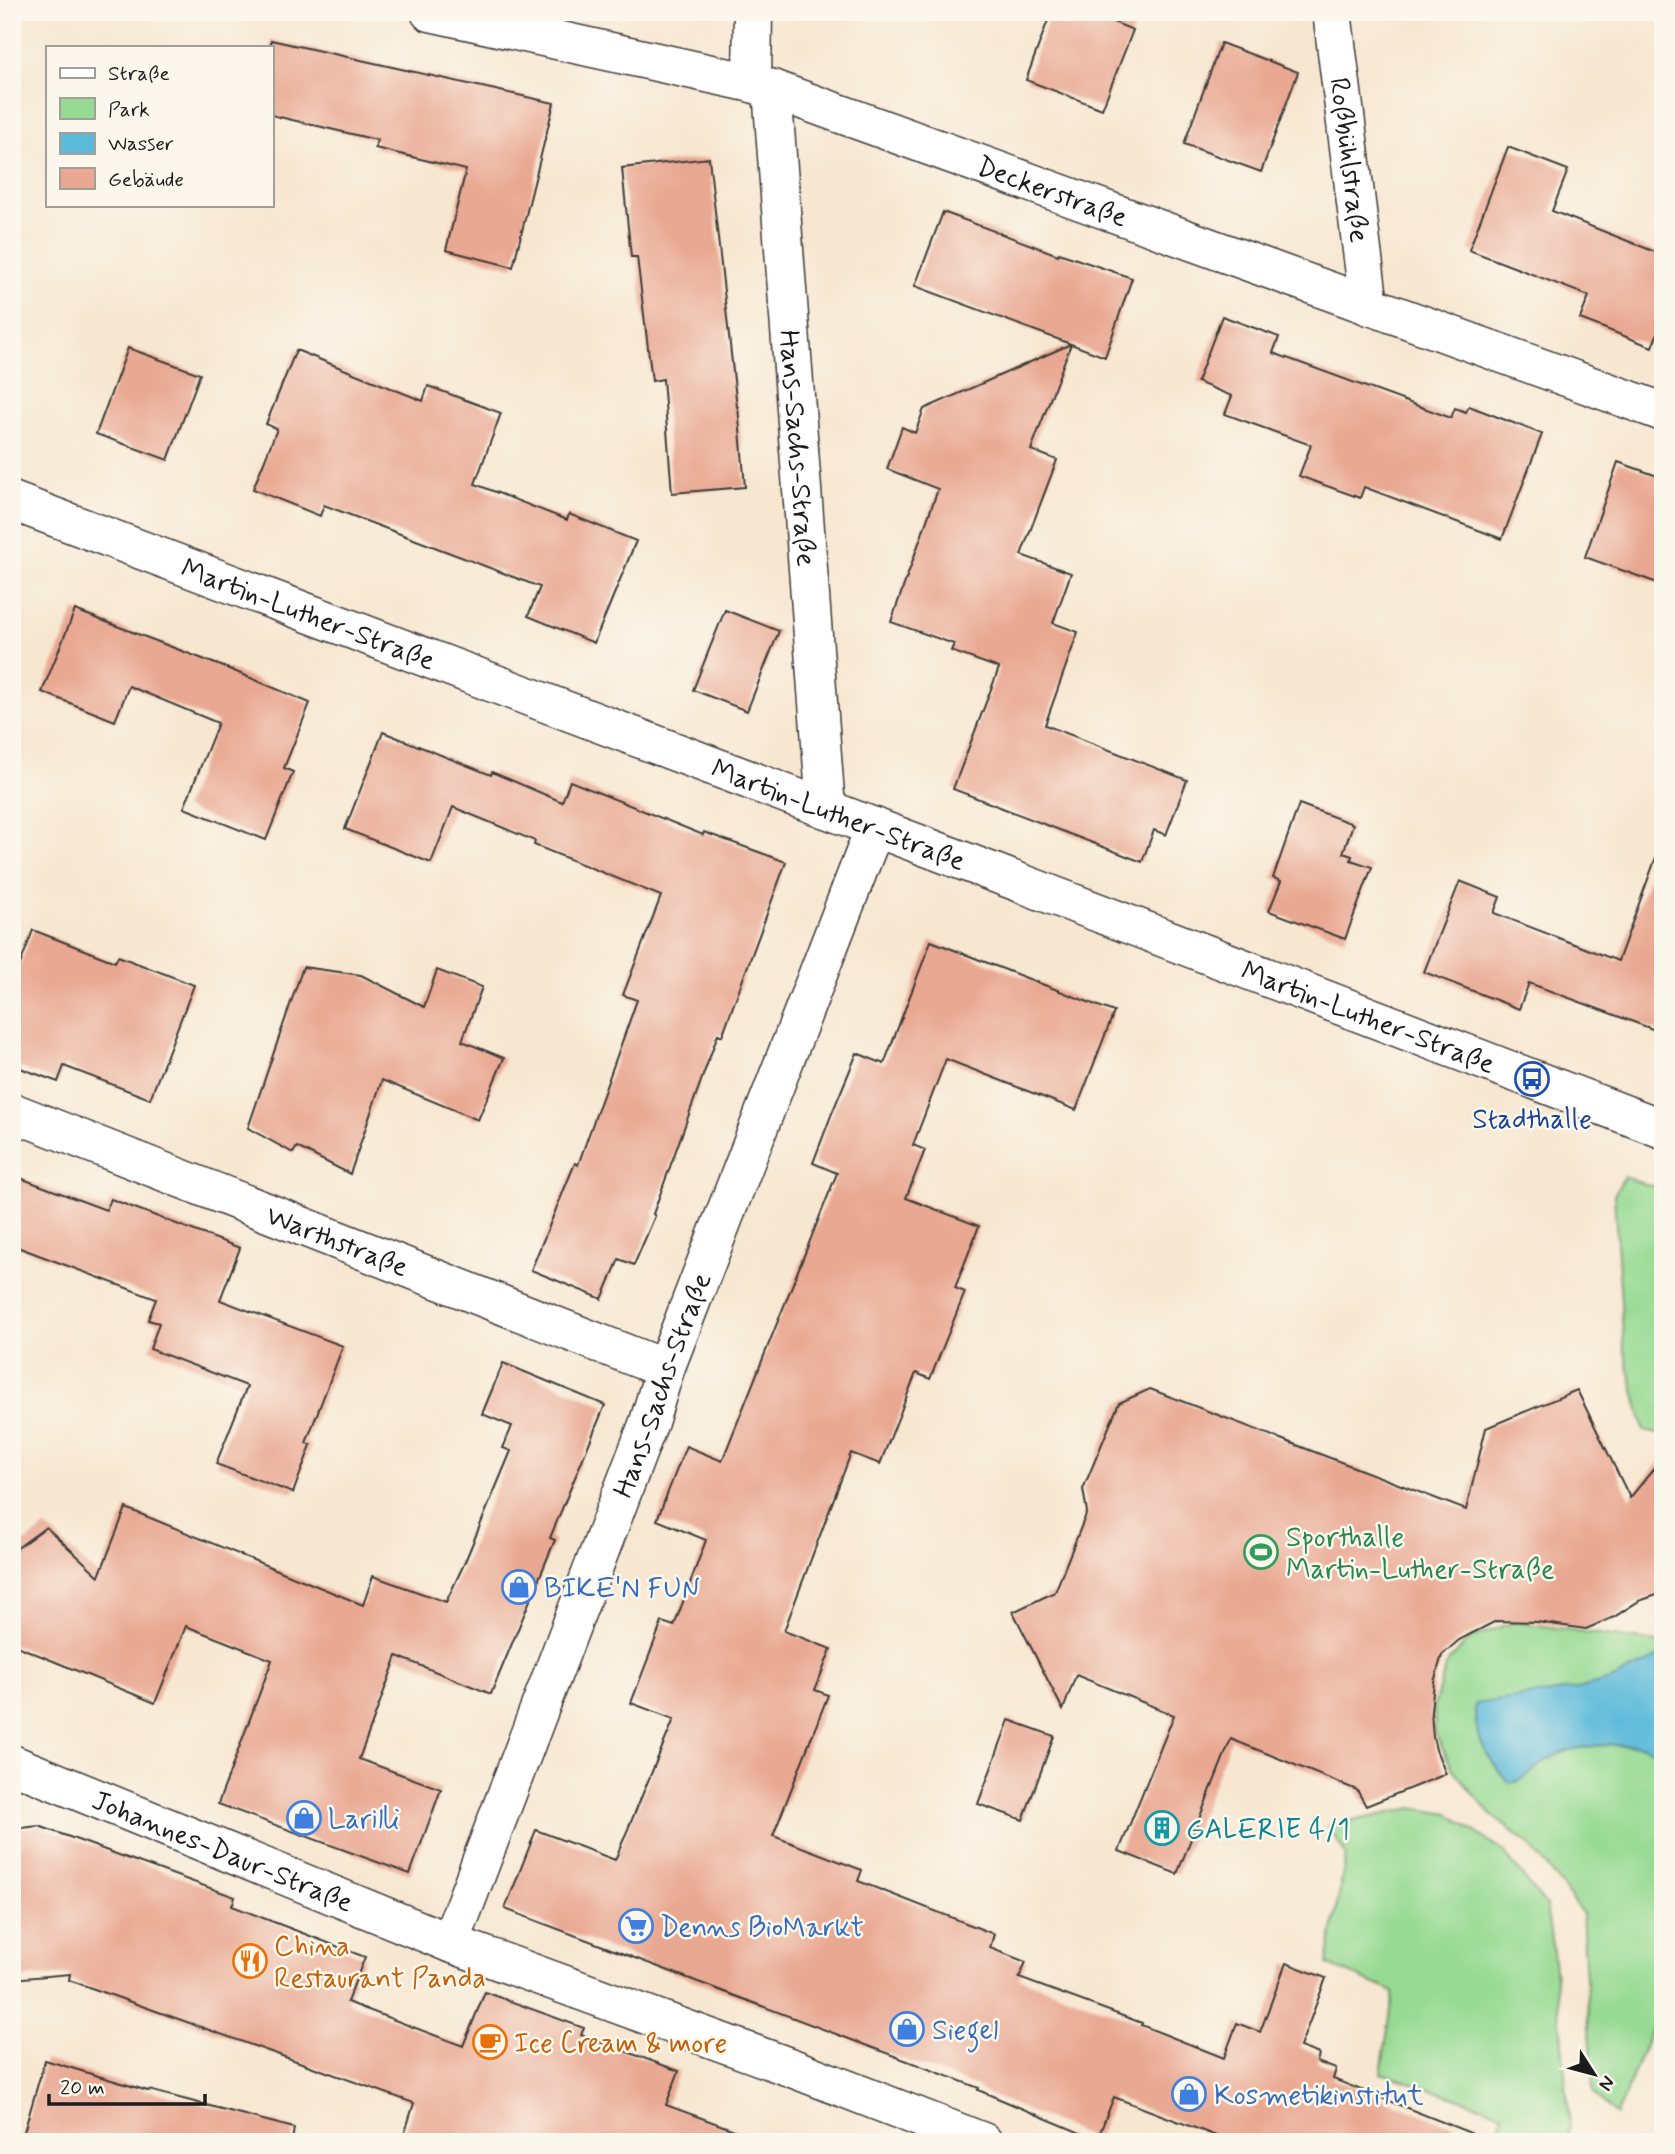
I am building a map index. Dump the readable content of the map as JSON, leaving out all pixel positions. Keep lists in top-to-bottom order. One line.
{"streets":{"street":["Roßbühlstraße","Deckerstraße","Hans-Sachs-Straße","Martin-Luther-Straße","Warthstraße","Johannes-Daur-Straße"]},"crossings":[["Roßbühlstraße","Deckerstraße"],["Deckerstraße","Hans-Sachs-Straße"],["Hans-Sachs-Straße","Martin-Luther-Straße"],["Hans-Sachs-Straße","Warthstraße"],["Hans-Sachs-Straße","Johannes-Daur-Straße"]],"places":{"bus stop":["Stadthalle"],"sports":["Sporthalle Martin-Luther-Straße"],"shop":["BIKE'N FUN","Larilli","Siegel","Kosmetikinstitut"],"building":["GALERIE 4/1"],"supermarket":["Denns BioMarkt"],"restaurant":["China Restaurant Panda"],"cafe":["Ice Cream & more"]},"legend":["Straße","Park","Wasser","Gebäude"],"scale_bar":"20 m","north":"bottom right"}
